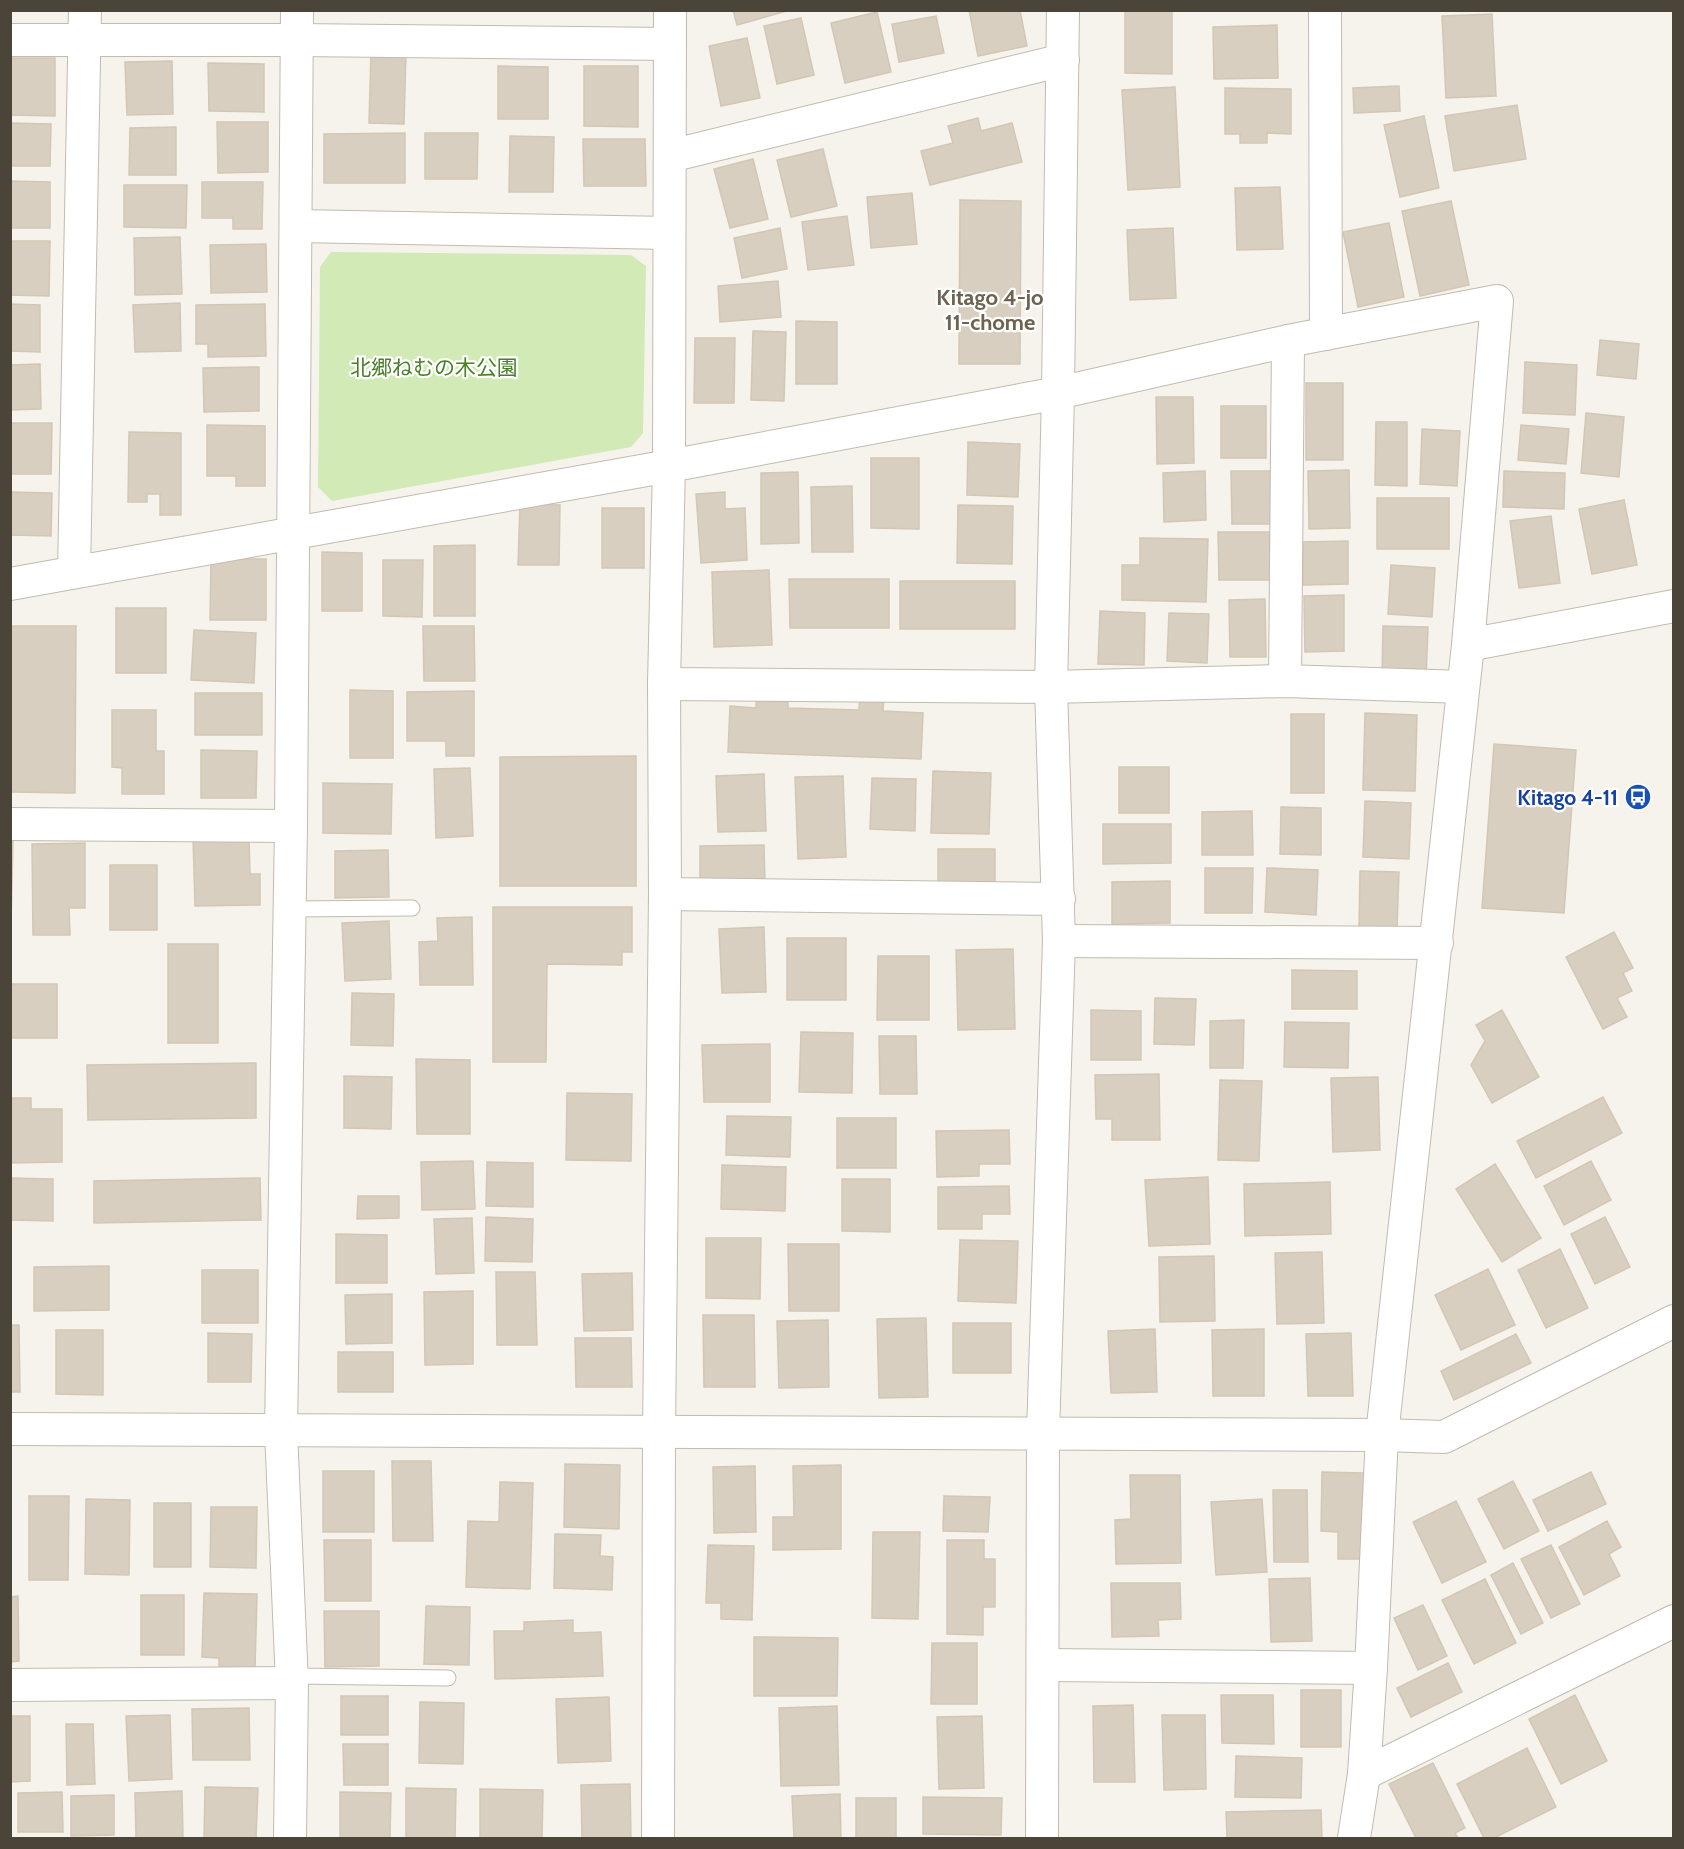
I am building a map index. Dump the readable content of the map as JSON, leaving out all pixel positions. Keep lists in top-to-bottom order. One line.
{"districts":["Kitago 4-jo 11-chome"],"parks":["北郷ねむの木公園"],"places":{"bus stop":["Kitago 4-11"]}}
